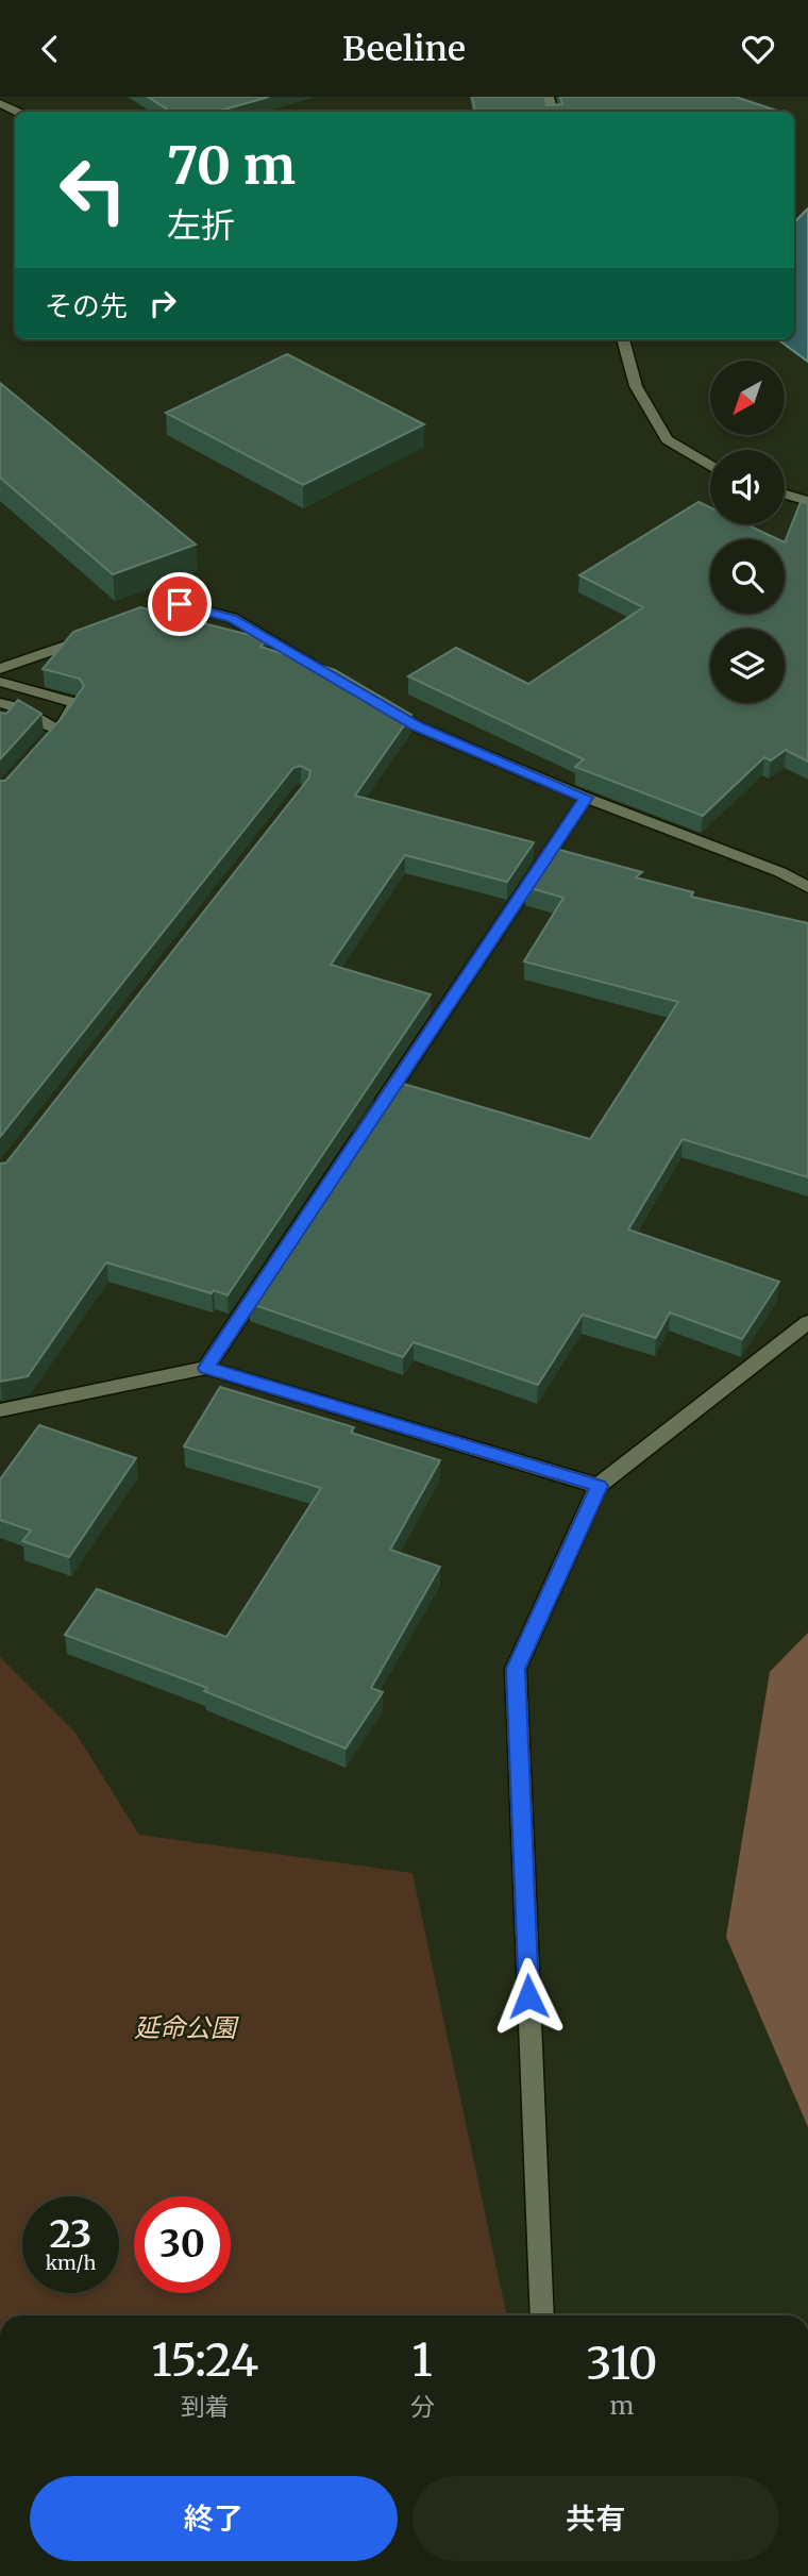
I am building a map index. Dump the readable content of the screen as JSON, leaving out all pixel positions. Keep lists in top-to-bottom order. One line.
{"parks":["延命公園"],"north":"bottom left","page":{"header":"Beeline","turn":["70 m","左折"],"then":"その先","speed":"23 km/h","limit":"30","eta":["15:24","到着","1","分","310","m"],"buttons":["終了","共有"]}}
